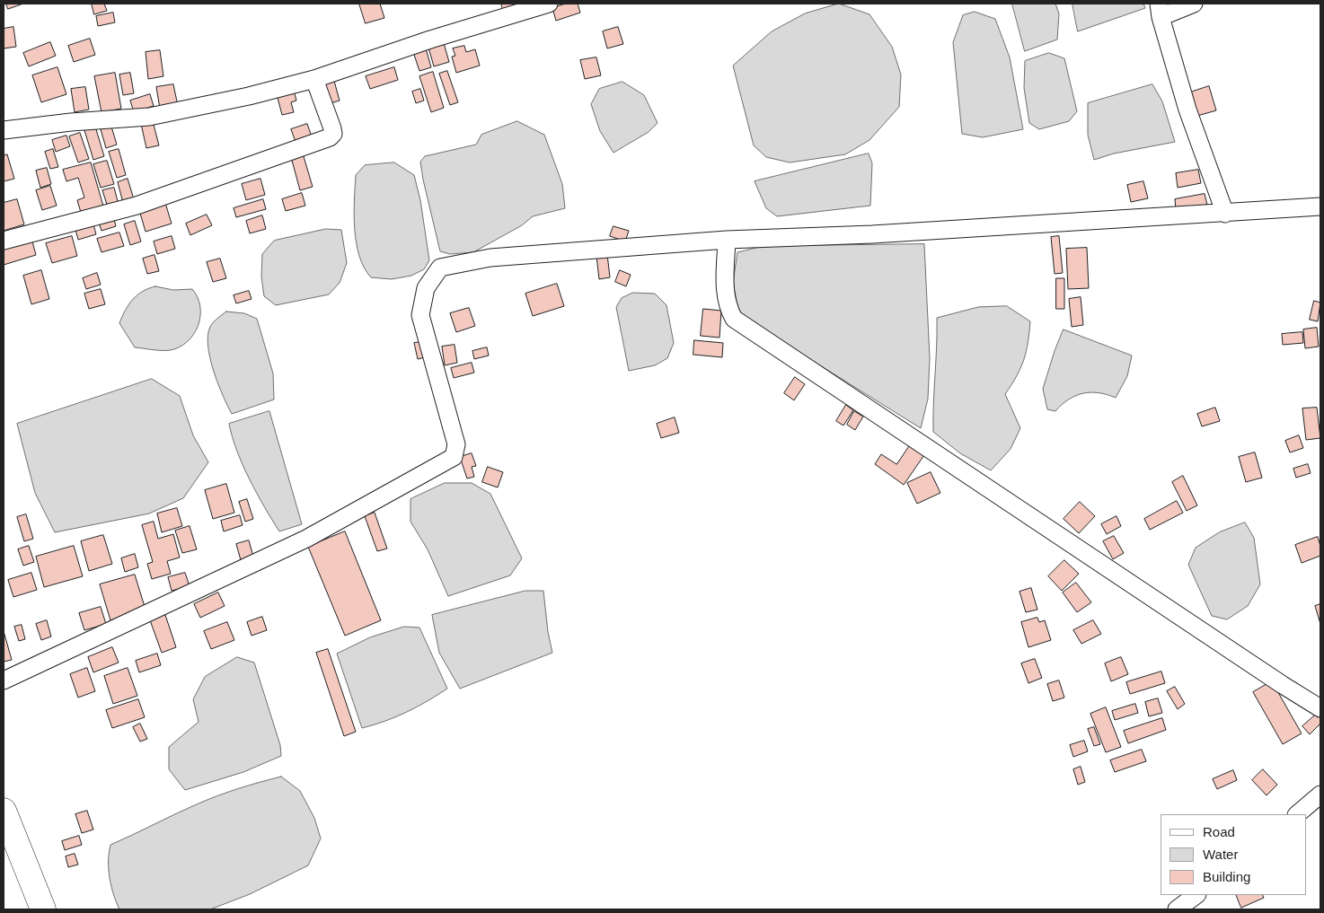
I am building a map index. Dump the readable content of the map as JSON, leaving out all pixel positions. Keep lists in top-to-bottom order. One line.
{"legend":["Road","Water","Building"]}
